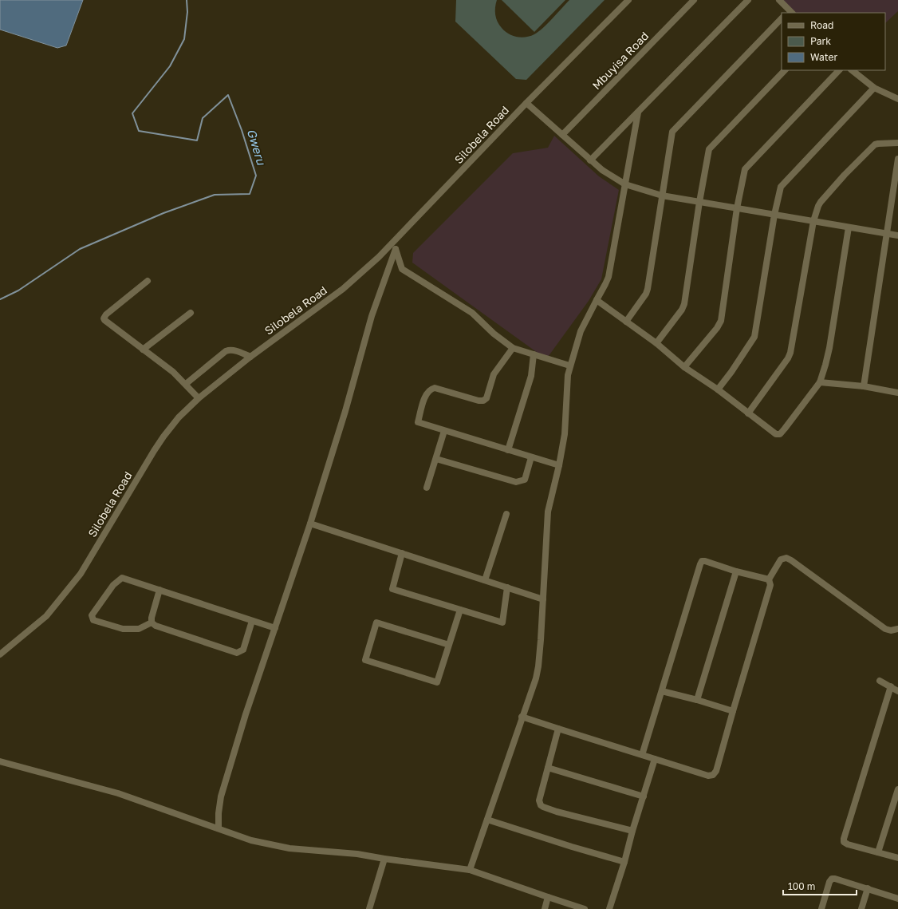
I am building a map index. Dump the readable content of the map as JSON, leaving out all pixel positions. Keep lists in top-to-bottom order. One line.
{"streets":{"street":["Mbuyisa Road","Silobela Road"]},"water":["Gweru"],"legend":["Road","Park","Water"],"scale_bar":"100 m"}
